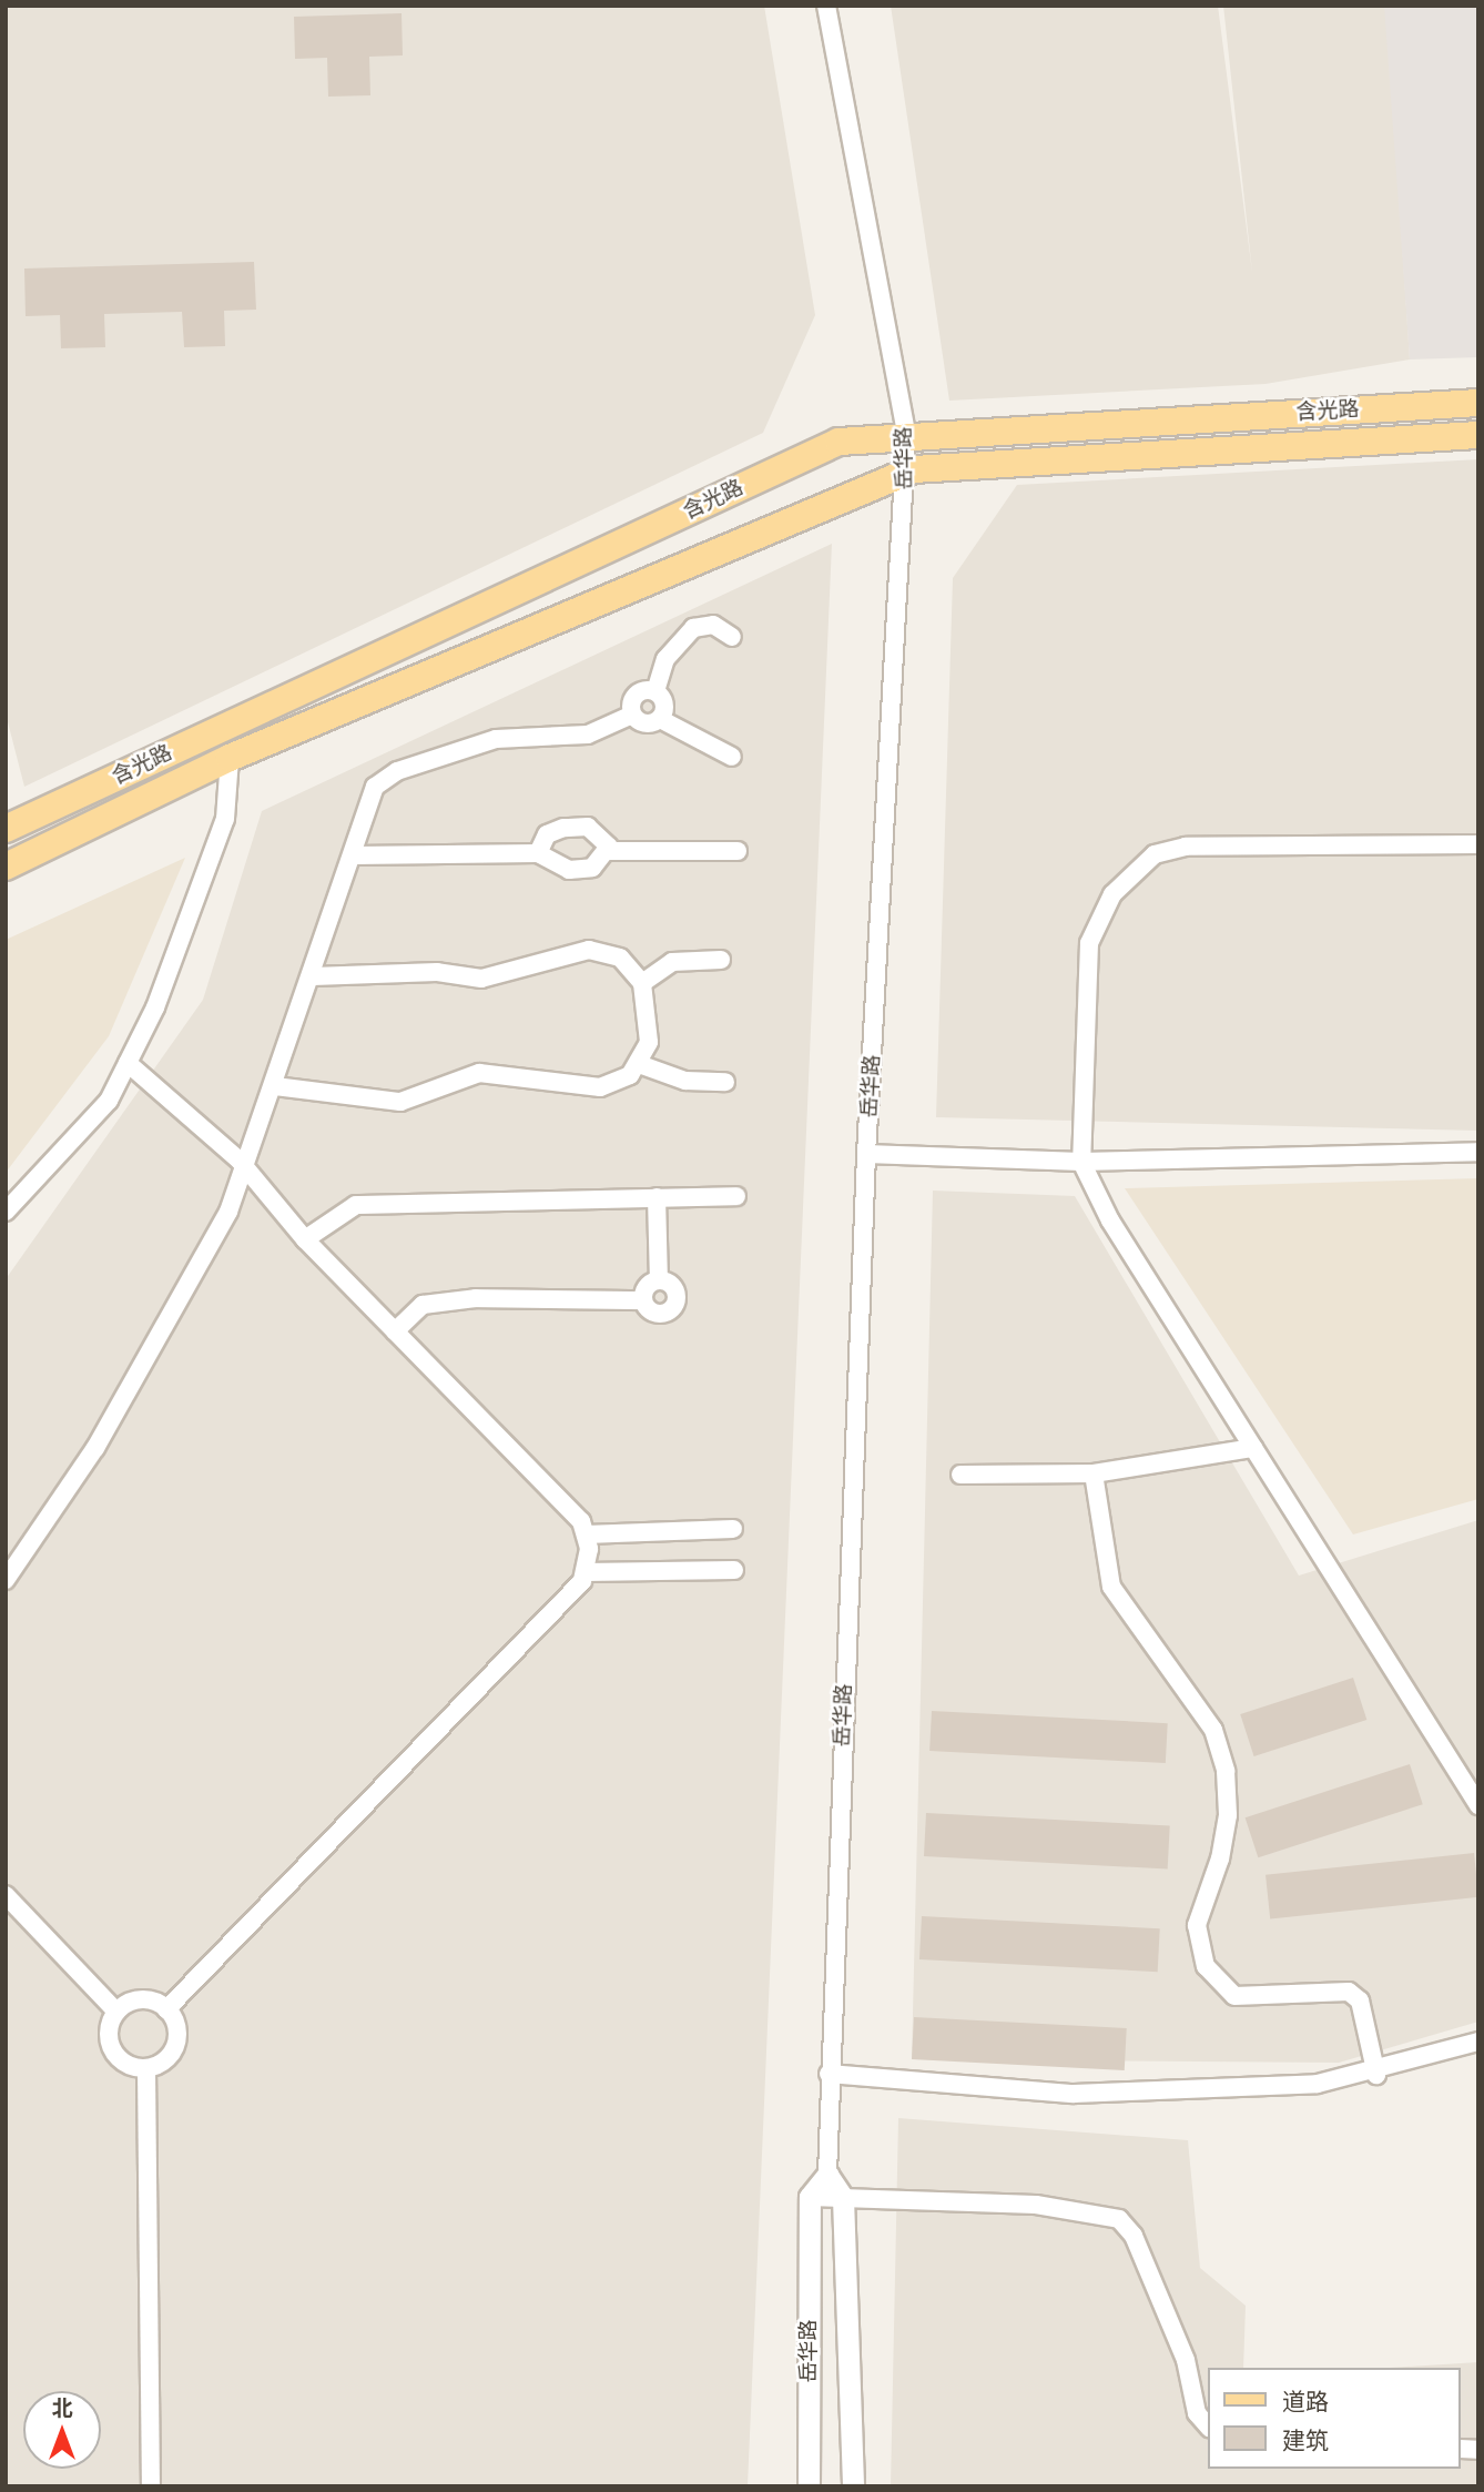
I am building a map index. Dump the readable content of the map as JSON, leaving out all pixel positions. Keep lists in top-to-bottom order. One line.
{"streets":{"main road":["含光路"],"street":["岳华路"]},"crossings":[["含光路","岳华路"]],"legend":["道路","建筑"],"north":"top"}
